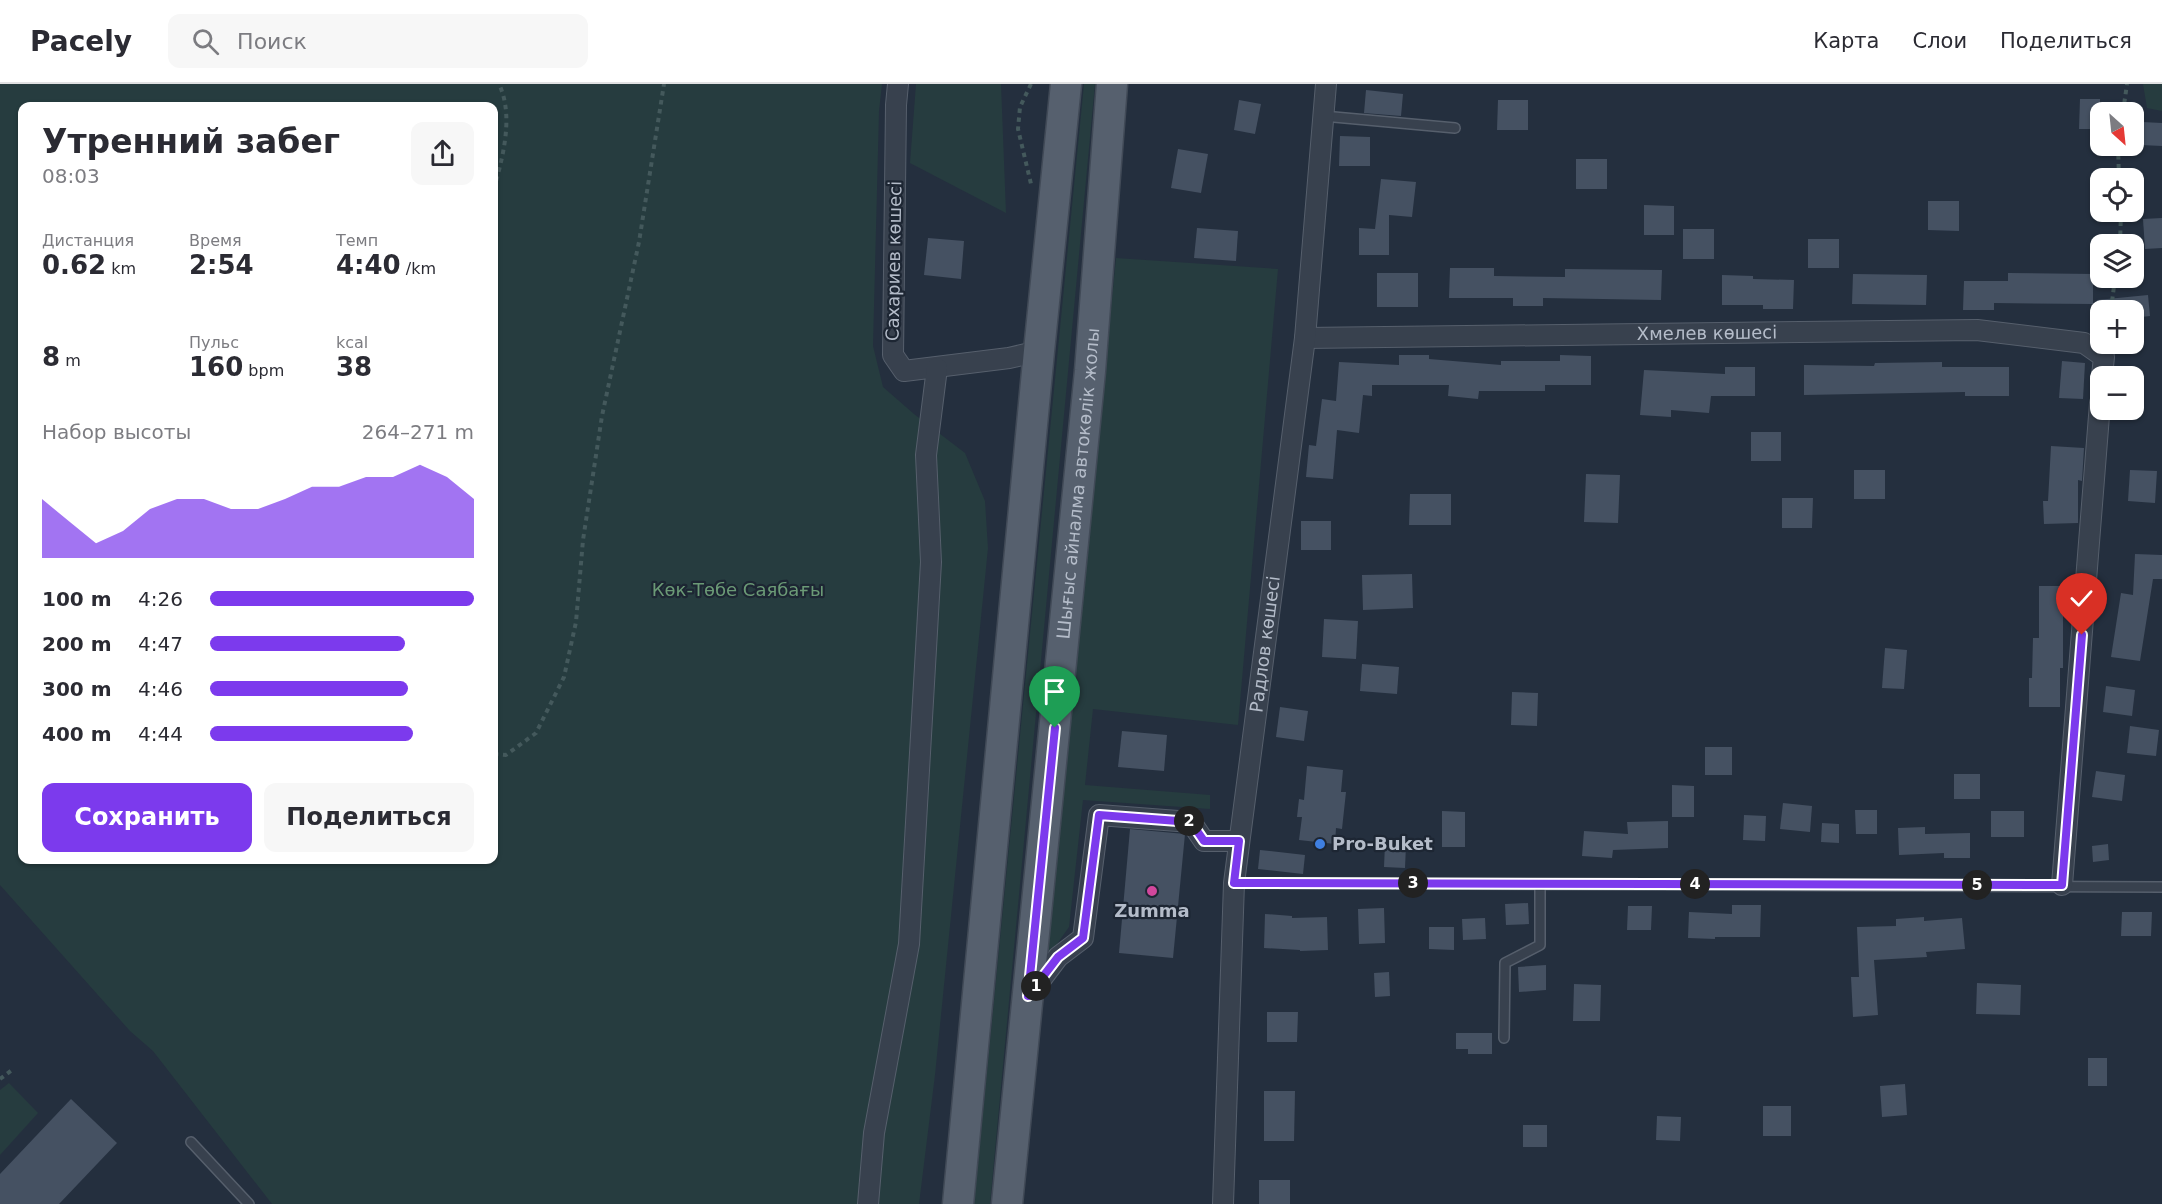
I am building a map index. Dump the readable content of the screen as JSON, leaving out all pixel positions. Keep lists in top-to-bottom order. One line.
{"streets":{"main road":["Шығыс айналма автокөлік жолы"],"street":["Сахариев көшесі","Хмелев көшесі","Радлов көшесі"]},"crossings":[["Хмелев көшесі","Радлов көшесі"]],"parks":["Көк-Төбе Саябағы"],"places":["Pro-Buket","Zumma"],"north":"bottom right","page":{"header":"Pacely","search":"Поиск","nav":["Карта","Слои","Поделиться"],"map_buttons":["+","−"],"heading":["Утренний забег","08:03"],"stats":[["Дистанция","0.62 km"],["Время","2:54"],["Темп","4:40 /km"],["8 m"],["Пульс","160 bpm"],["kcal","38"]],"chart":["Набор высоты","264–271 m"],"list":[{"name":"100 m","note":"4:26"},{"name":"200 m","note":"4:47"},{"name":"300 m","note":"4:46"},{"name":"400 m","note":"4:44"}],"buttons":["Сохранить","Поделиться"],"pins":["2","3","4","5","1"]}}
